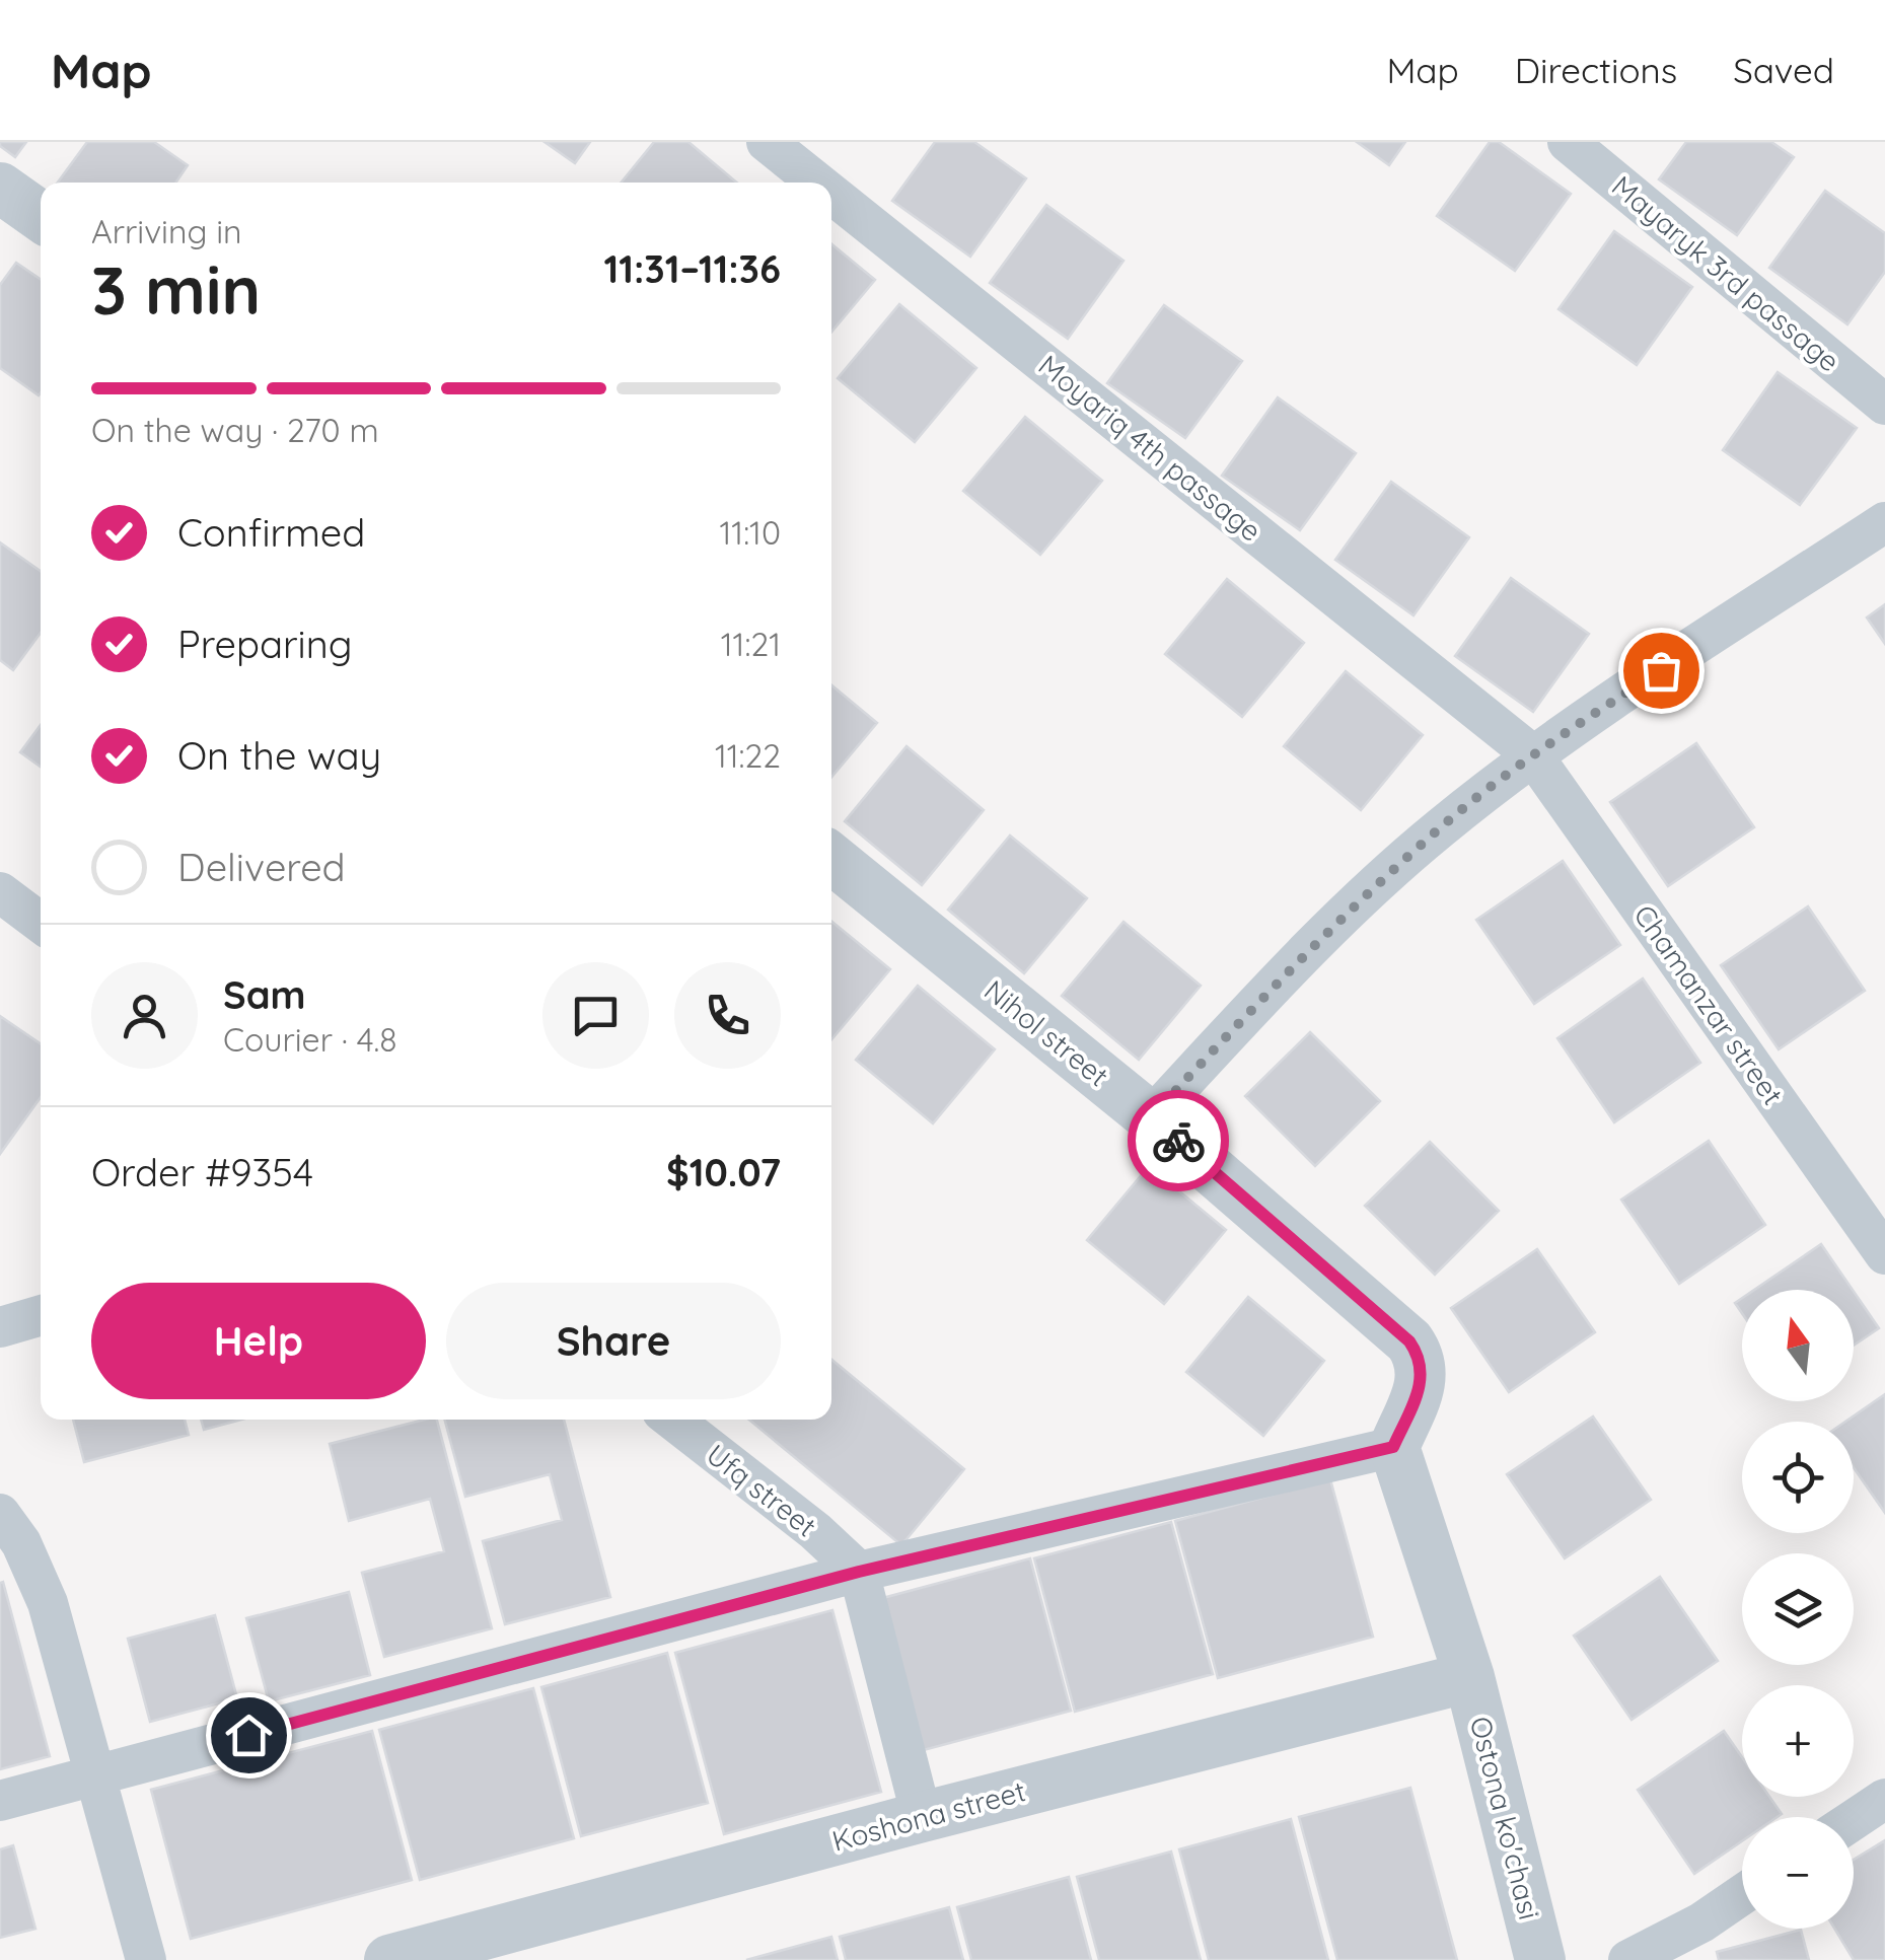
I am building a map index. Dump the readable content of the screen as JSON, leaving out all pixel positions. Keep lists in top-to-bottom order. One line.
{"streets":{"street":["Mayaryk 3rd passage","Moyariq 4th passage","Chamanzar street","Nihol street","Ufq street","Koshona street","Ostona ko'chasi"]},"crossings":[["Moyariq 4th passage","Chamanzar street"],["Nihol street","Ostona ko'chasi"],["Koshona street","Ostona ko'chasi"]],"north":"top","page":{"header":"Map","nav":["Map","Directions","Saved"],"heading":["3 min","Arriving in","11:31–11:36"],"panel":["Sam","Courier · 4.8","Order #9354","$10.07"],"bar":"On the way · 270 m","list":[["Confirmed","11:10"],["Preparing","11:21"],["On the way","11:22"],"Delivered"],"buttons":["Help","Share"],"map_buttons":["+","−"]}}
